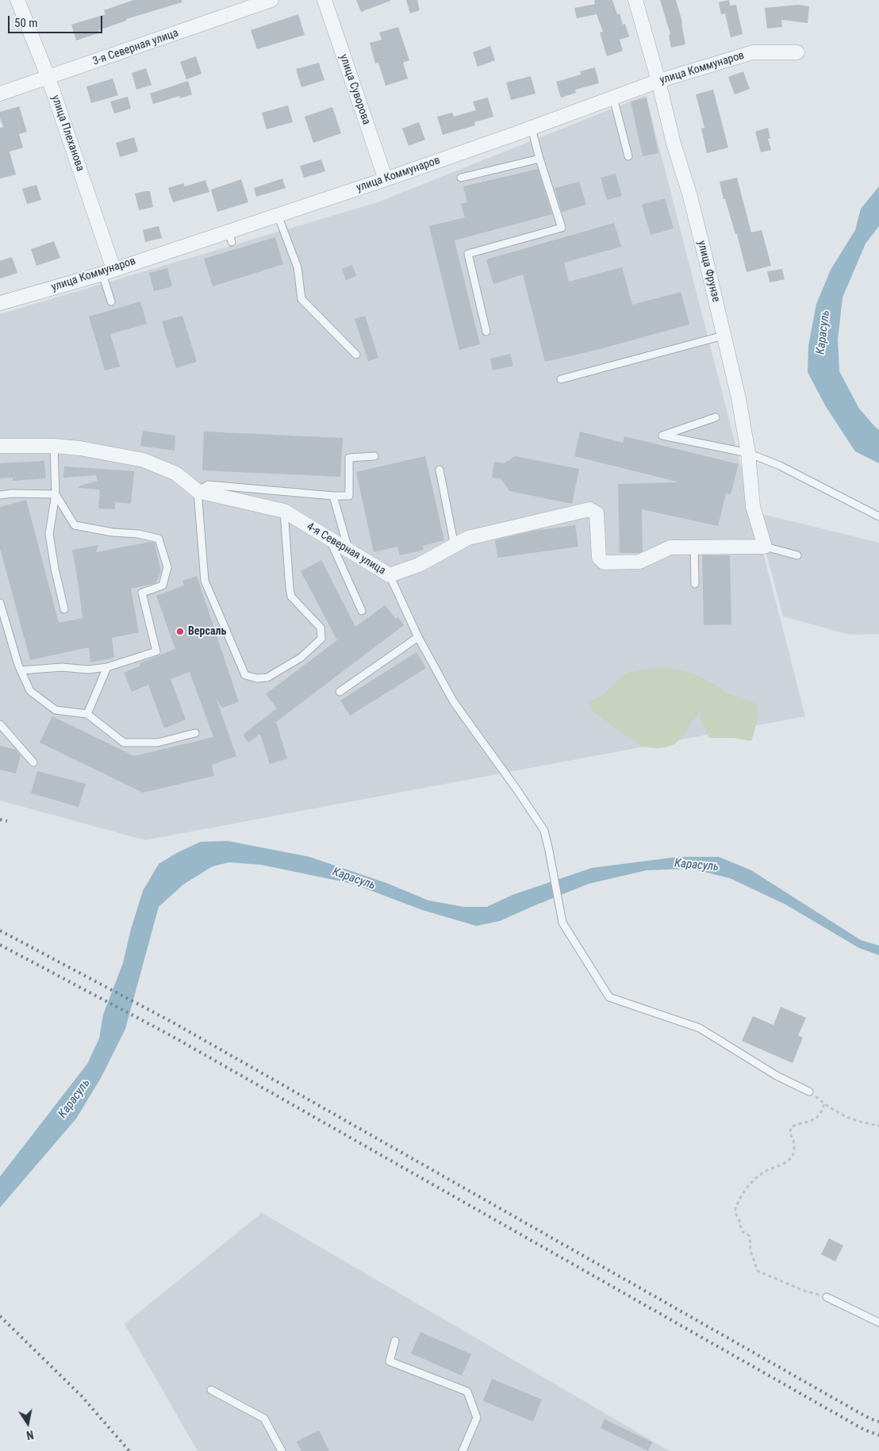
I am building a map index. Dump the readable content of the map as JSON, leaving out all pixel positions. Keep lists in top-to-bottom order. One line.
{"streets":{"street":["3-я Северная улица","улица Коммунаров","улица Суворова","улица Плеханова","улица Фрунзе","4-я Северная улица"]},"crossings":[["3-я Северная улица","улица Плеханова"],["улица Коммунаров","улица Суворова"],["улица Коммунаров","улица Плеханова"],["улица Коммунаров","улица Фрунзе"],["улица Фрунзе","4-я Северная улица"]],"water":["Карасуль"],"places":["Версаль"],"scale_bar":"50 m","north":"bottom"}
